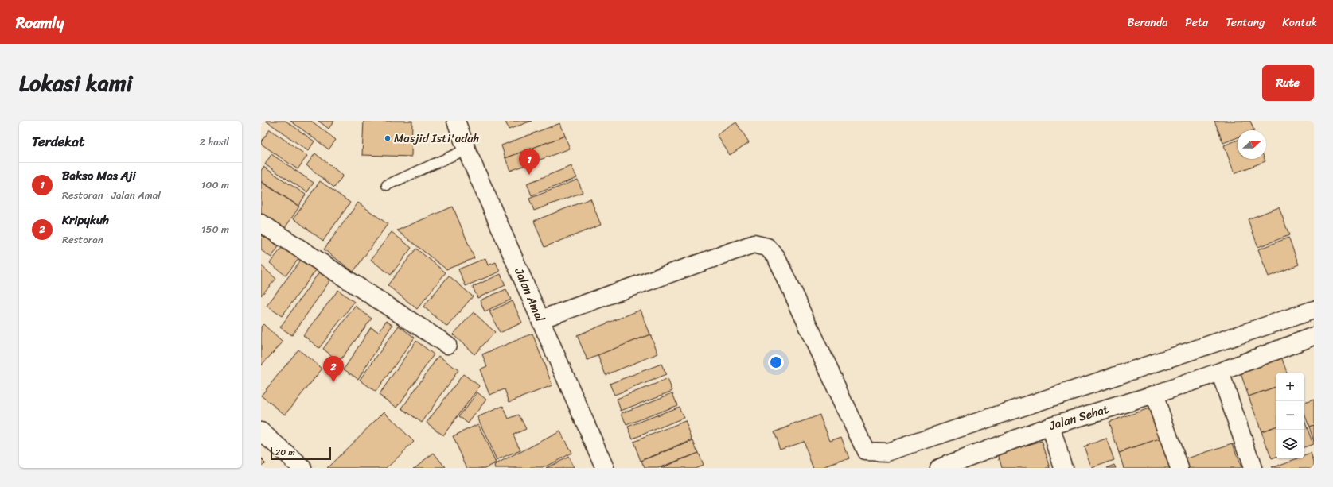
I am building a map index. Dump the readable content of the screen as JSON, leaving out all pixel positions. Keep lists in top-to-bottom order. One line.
{"streets":{"street":["Jalan Amal","Jalan Sehat"]},"places":["Masjid Isti'adah"],"scale_bar":"20 m","north":"right","page":{"header":"Roamly","nav":["Beranda","Peta","Tentang","Kontak"],"title":"Lokasi kami","buttons":"Rute","heading":["Terdekat","2 hasil"],"pins":["1","2"],"list":[{"mark":"1","name":"Bakso Mas Aji","note":"Restoran · Jalan Amal","value":"100 m"},{"mark":"2","name":"Kripykuh","note":"Restoran","value":"150 m"}],"map_buttons":["+","−"],"scale":"20 m"}}
